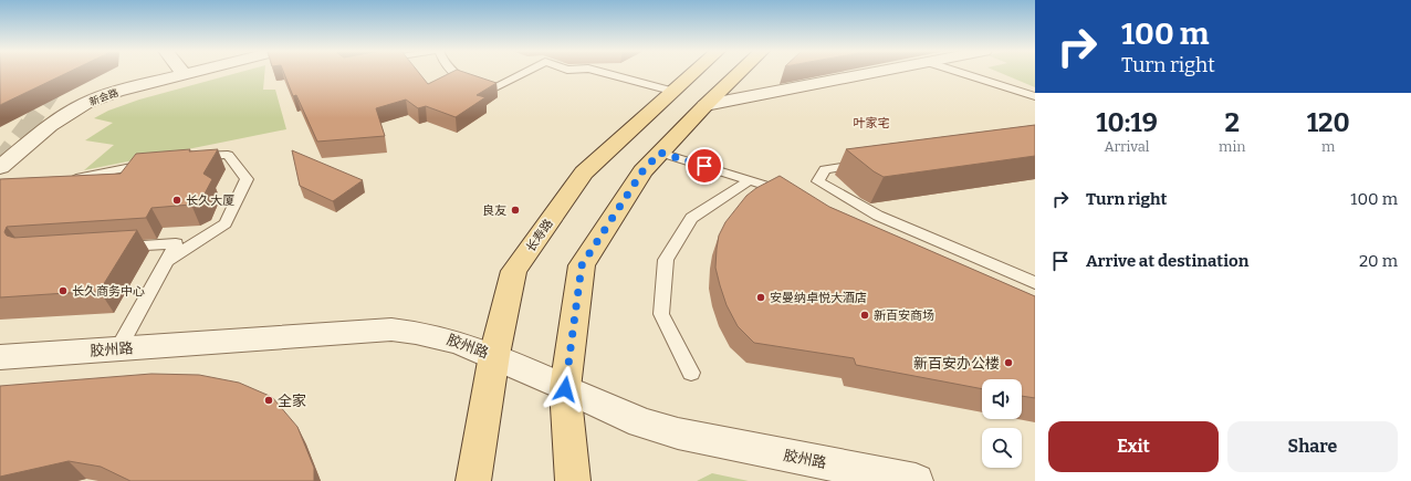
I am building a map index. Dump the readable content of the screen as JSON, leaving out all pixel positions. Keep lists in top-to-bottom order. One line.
{"streets":{"main road":["长寿路"],"street":["新会路","胶州路"]},"crossings":[["长寿路","胶州路"]],"districts":["叶家宅"],"places":["长久大厦","良友","长久商务中心","安曼纳卓悦大酒店","新百安商场","新百安办公楼","全家"],"page":{"turn":["100 m","Turn right"],"eta":["10:19","Arrival","2","min","120","m"],"list":[{"name":"Turn right","value":"100 m"},{"name":"Arrive at destination","value":"20 m"}],"buttons":["Exit","Share"]}}
